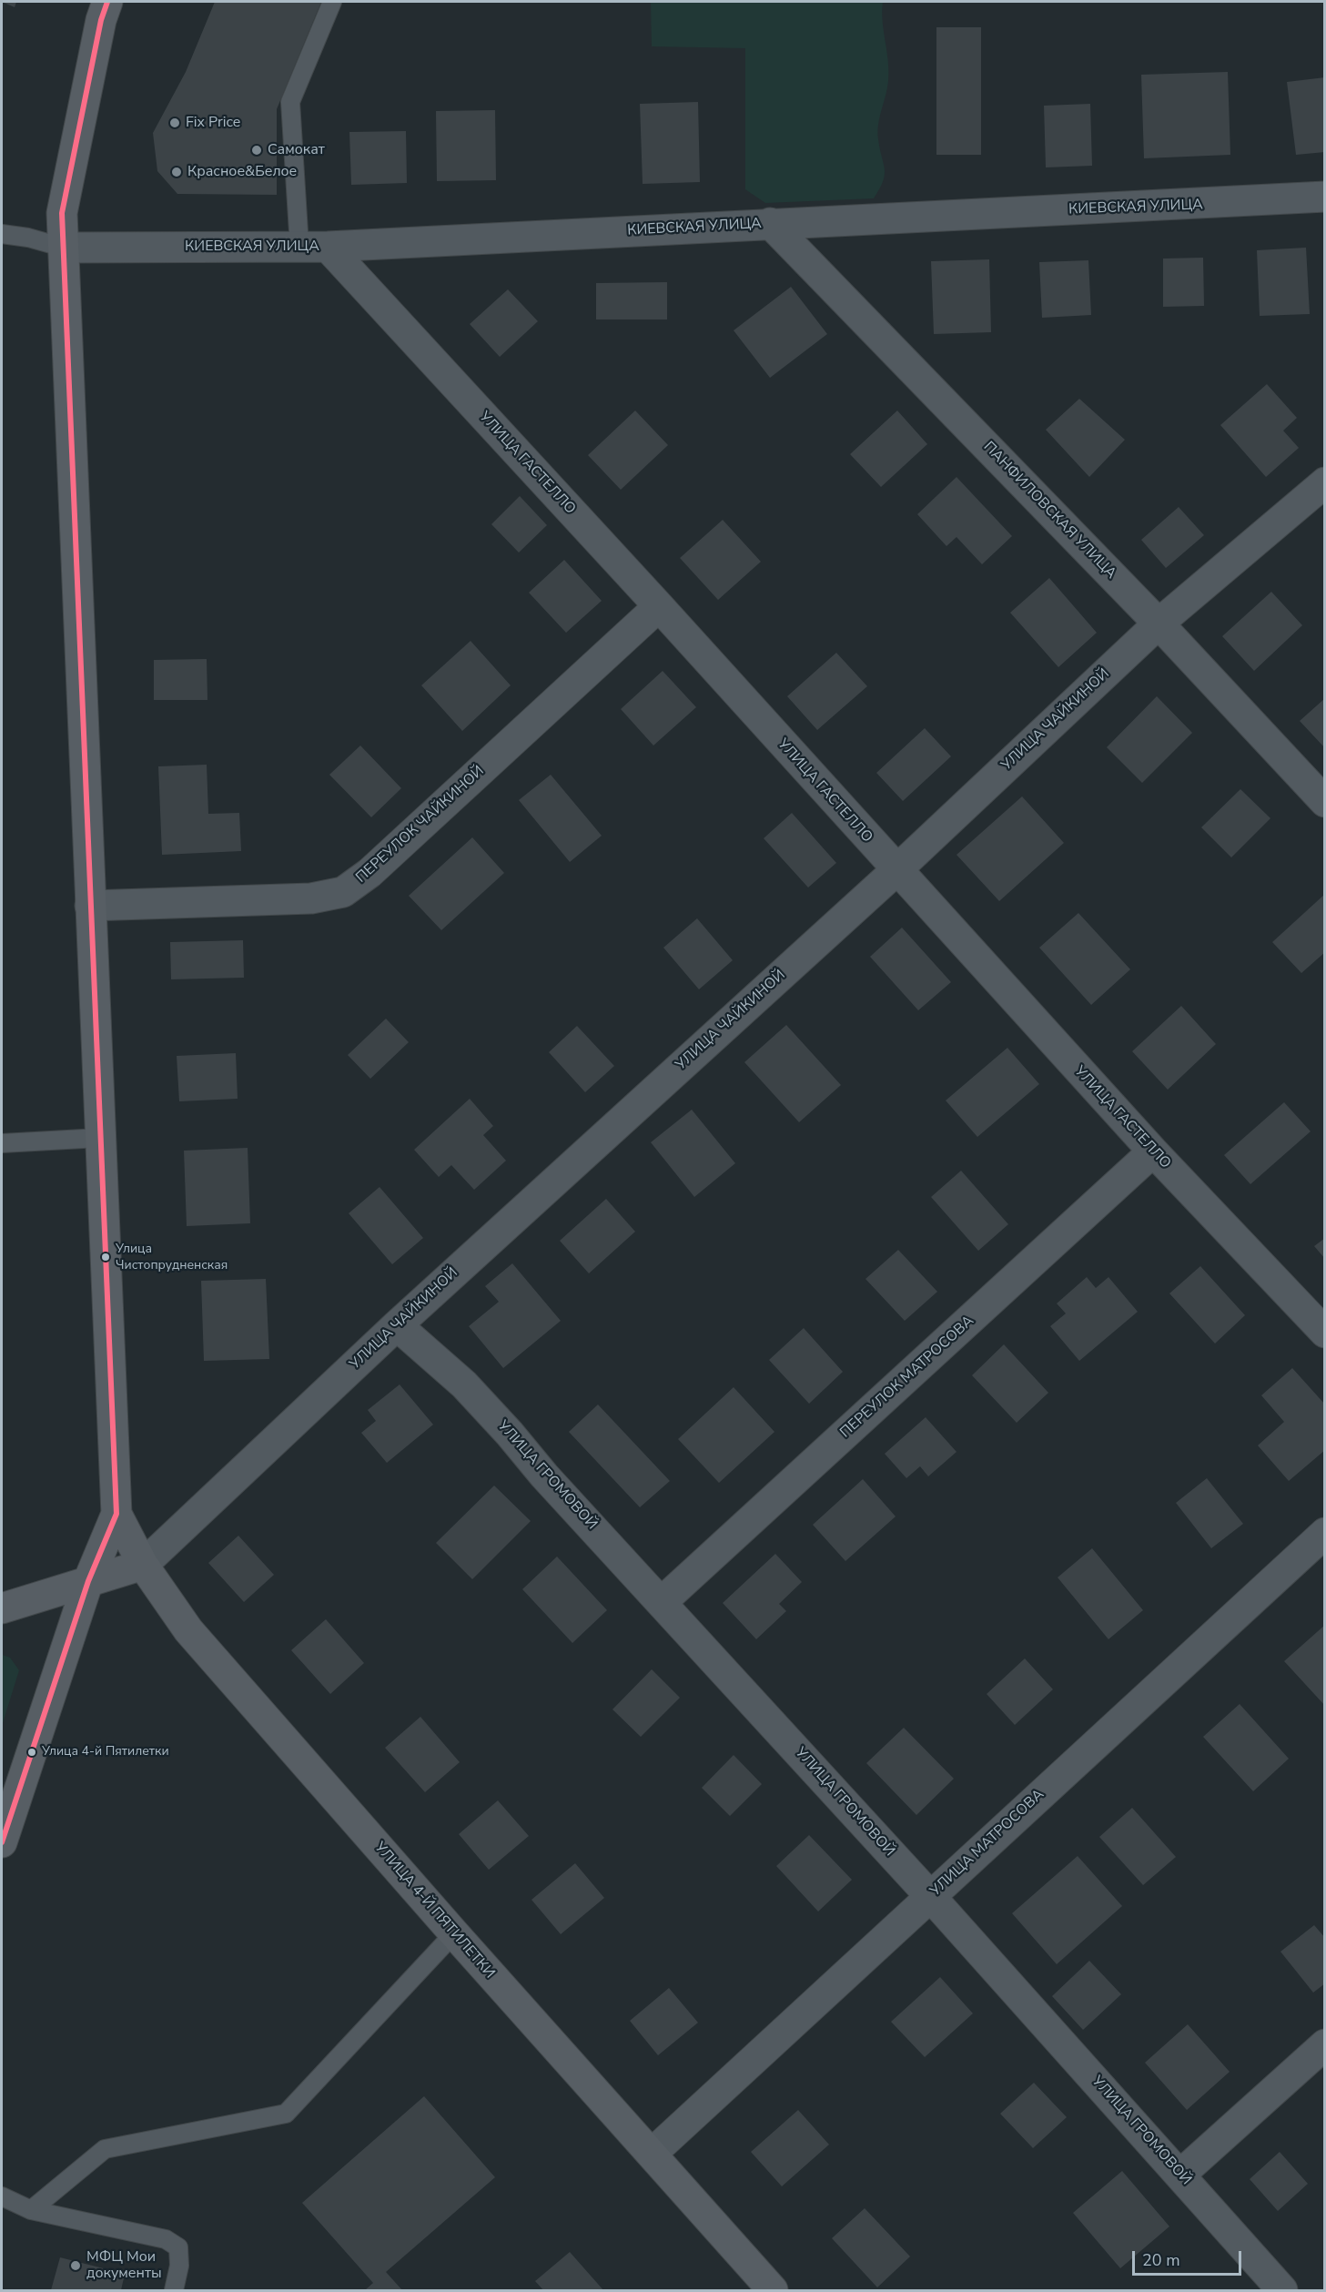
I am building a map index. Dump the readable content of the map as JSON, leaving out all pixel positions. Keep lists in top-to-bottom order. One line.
{"streets":{"main road":["УЛИЦА 4-Й ПЯТИЛЕТКИ"],"street":["КИЕВСКАЯ УЛИЦА","УЛИЦА ГАСТЕЛЛО","ПАНФИЛОВСКАЯ УЛИЦА","УЛИЦА ЧАЙКИНОЙ","ПЕРЕУЛОК ЧАЙКИНОЙ","ПЕРЕУЛОК МАТРОСОВА","УЛИЦА ГРОМОВОЙ","УЛИЦА МАТРОСОВА"]},"crossings":[["КИЕВСКАЯ УЛИЦА","УЛИЦА ГАСТЕЛЛО"],["КИЕВСКАЯ УЛИЦА","ПАНФИЛОВСКАЯ УЛИЦА"],["УЛИЦА ГАСТЕЛЛО","УЛИЦА ЧАЙКИНОЙ"],["УЛИЦА ГАСТЕЛЛО","ПЕРЕУЛОК ЧАЙКИНОЙ"],["УЛИЦА ГАСТЕЛЛО","ПЕРЕУЛОК МАТРОСОВА"],["ПАНФИЛОВСКАЯ УЛИЦА","УЛИЦА ЧАЙКИНОЙ"],["УЛИЦА ЧАЙКИНОЙ","УЛИЦА ГРОМОВОЙ"],["УЛИЦА ЧАЙКИНОЙ","УЛИЦА 4-Й ПЯТИЛЕТКИ"],["ПЕРЕУЛОК МАТРОСОВА","УЛИЦА ГРОМОВОЙ"],["УЛИЦА ГРОМОВОЙ","УЛИЦА МАТРОСОВА"],["УЛИЦА МАТРОСОВА","УЛИЦА 4-Й ПЯТИЛЕТКИ"]],"places":["Fix Price","Самокат","Красное&Белое","Улица Чистопрудненская","Улица 4-й Пятилетки","МФЦ Мои документы"],"scale_bar":"20 m"}
